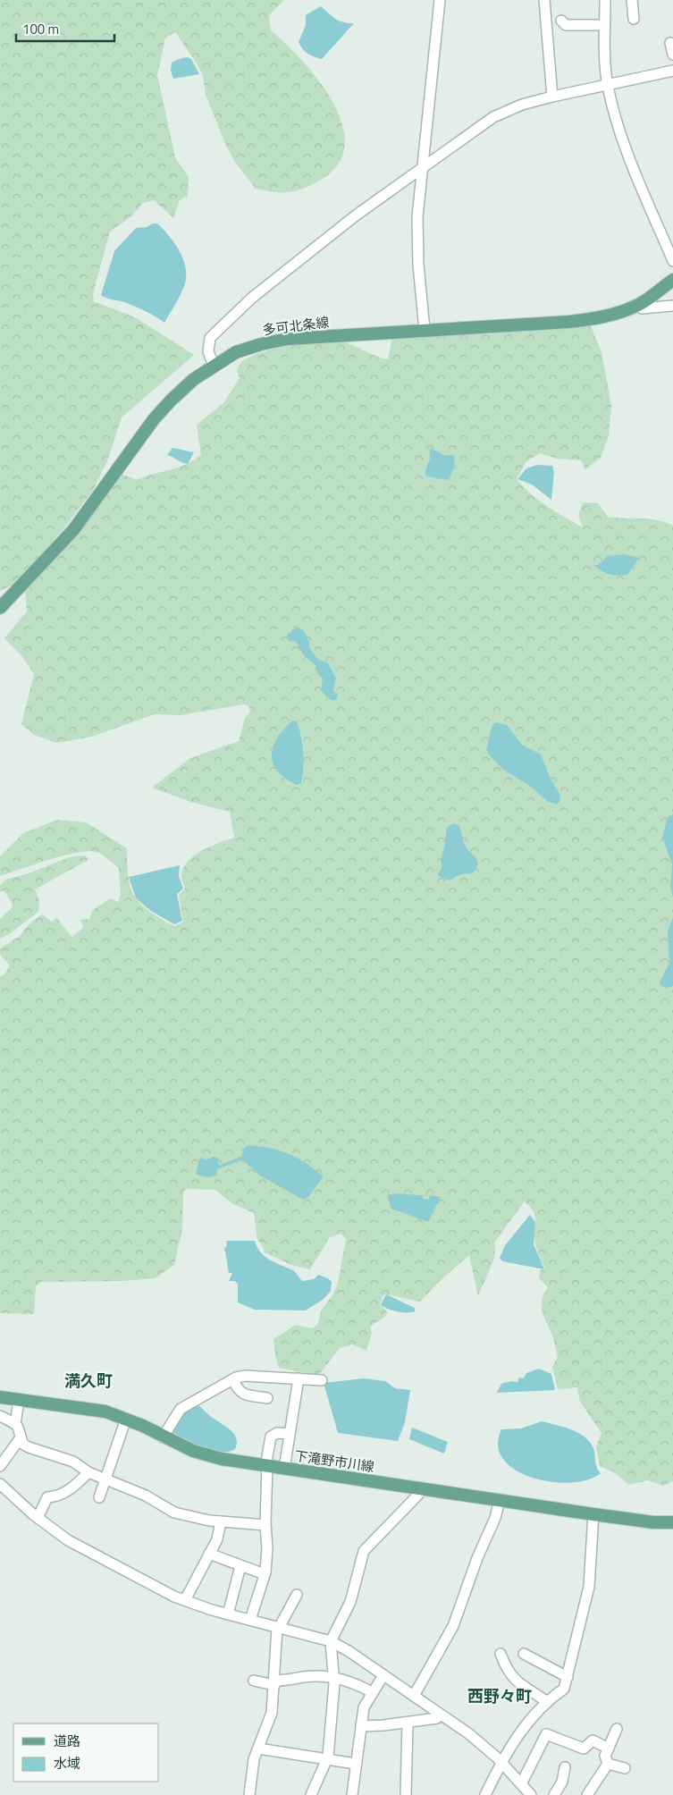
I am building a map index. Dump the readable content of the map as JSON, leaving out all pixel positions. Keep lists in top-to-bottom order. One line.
{"streets":{"main road":["多可北条線","下滝野市川線"]},"districts":["満久町","西野々町"],"legend":["道路","水域"],"scale_bar":"100 m"}
